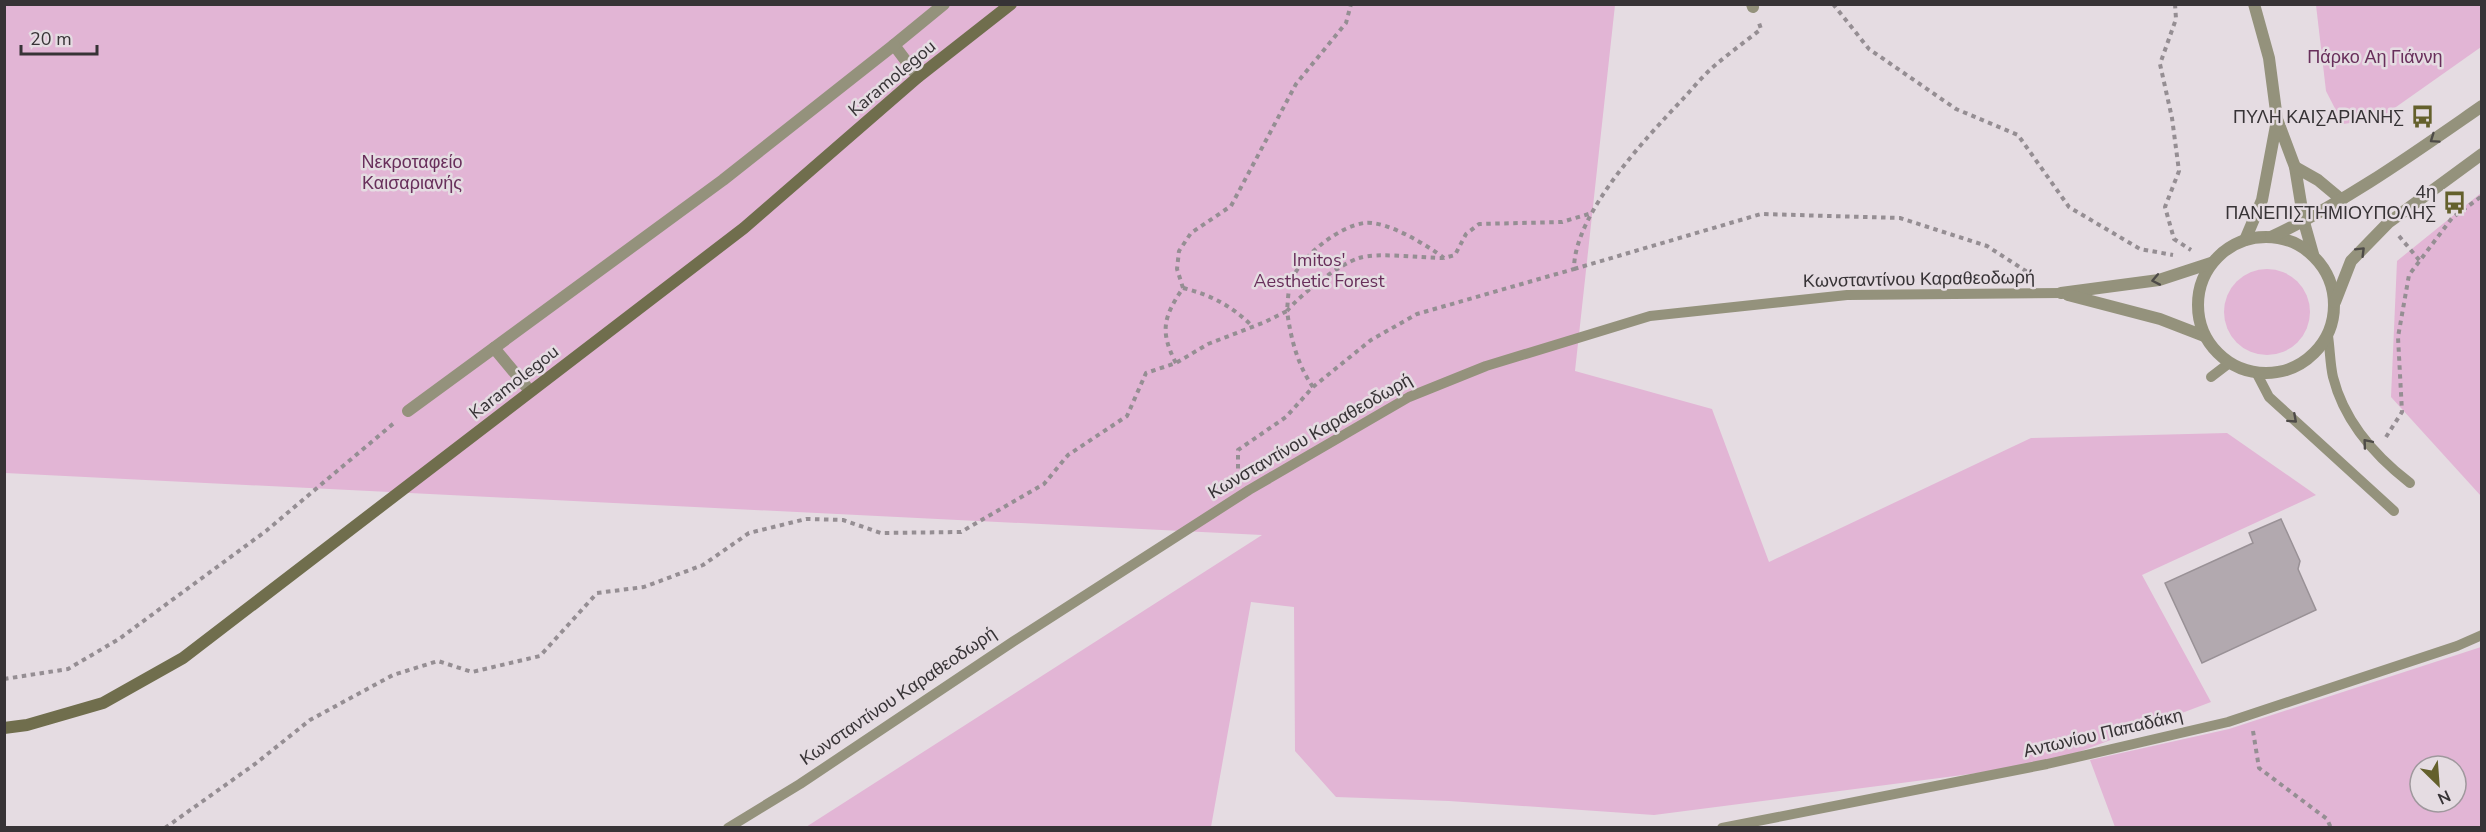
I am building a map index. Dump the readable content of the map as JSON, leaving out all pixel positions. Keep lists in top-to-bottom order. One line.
{"streets":{"main road":["Karamolegou"],"street":["Κωνσταντίνου Καραθεοδωρή"],"lane":["Αντωνίου Παπαδάκη"]},"parks":["Πάρκο Αη Γιάννη","Νεκροταφείο Καισαριανής","Imitos' Aesthetic Forest"],"places":{"bus stop":["ΠΥΛΗ ΚΑΙΣΑΡΙΑΝΗΣ","4η ΠΑΝΕΠΙΣΤΗΜΙΟΥΠΟΛΗΣ"]},"scale_bar":"20 m","north":"bottom right"}
